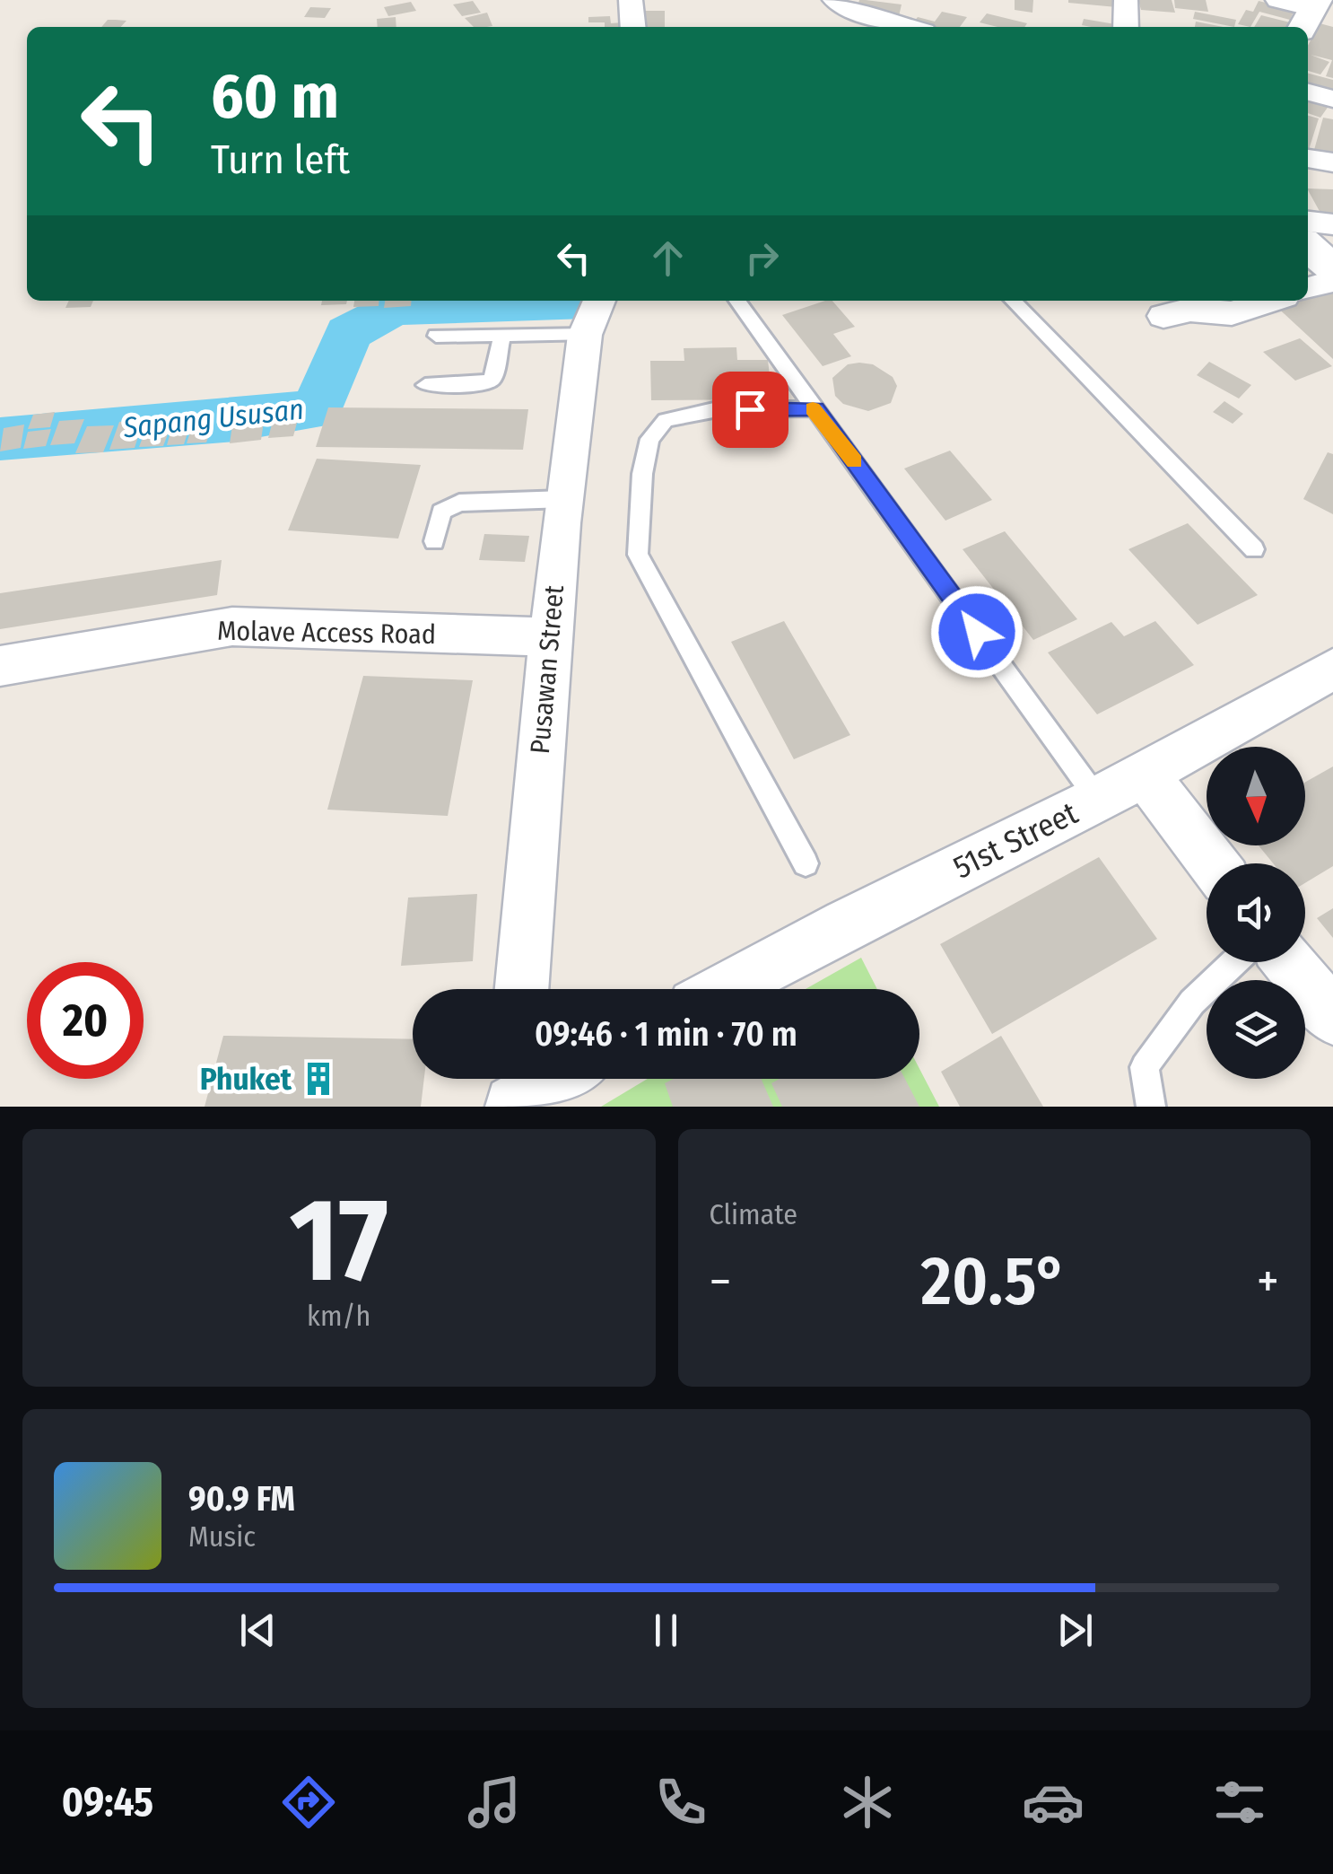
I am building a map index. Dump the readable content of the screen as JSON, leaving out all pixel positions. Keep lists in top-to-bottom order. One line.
{"streets":{"street":["Molave Access Road","Pusawan Street","51st Street"]},"crossings":[["Molave Access Road","Pusawan Street"]],"water":["Sapang Ususan"],"places":{"building":["Phuket"]},"north":"bottom","page":{"turn":["60 m","Turn left"],"limit":"20","trip":"09:46 · 1 min · 70 m","tile":[["17","km/h"],"Climate"],"heat":["−","20.5°","+"],"song":["90.9 FM","Music"],"tabs":"09:45"}}
